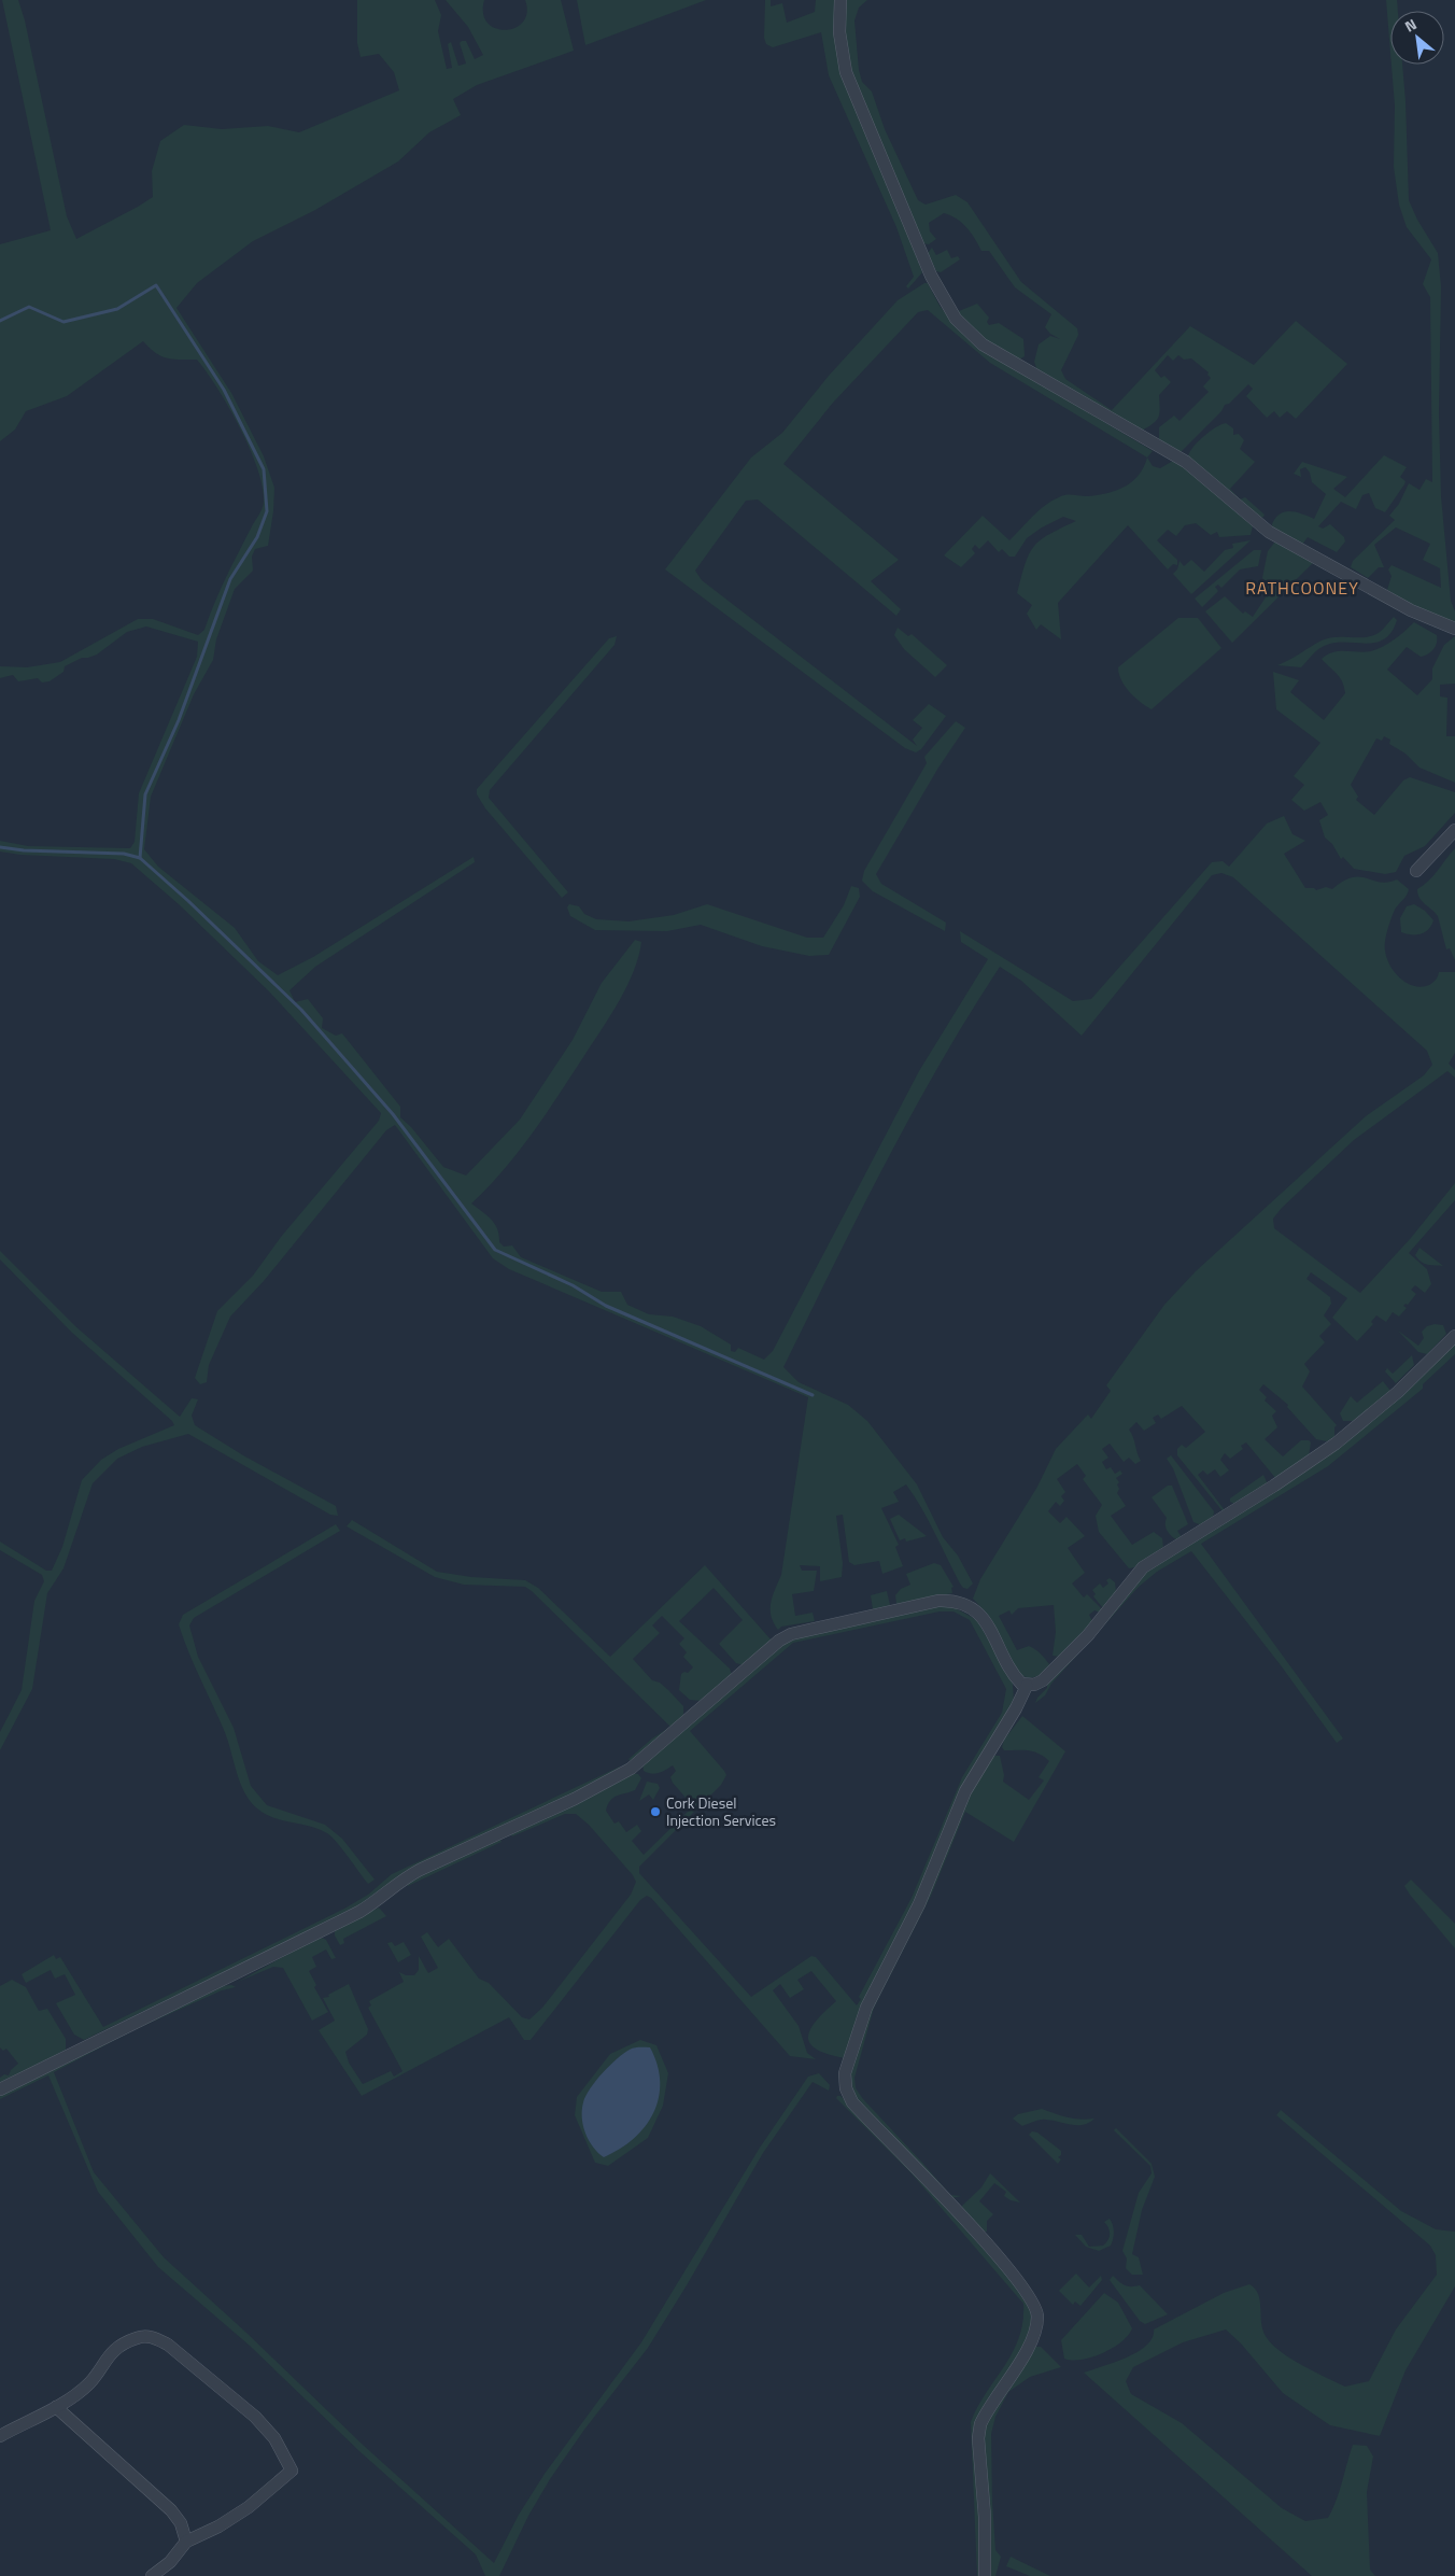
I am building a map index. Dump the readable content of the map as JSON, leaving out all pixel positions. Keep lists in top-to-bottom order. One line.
{"districts":["RATHCOONEY"],"places":["Cork Diesel Injection Services"],"north":"top left"}
